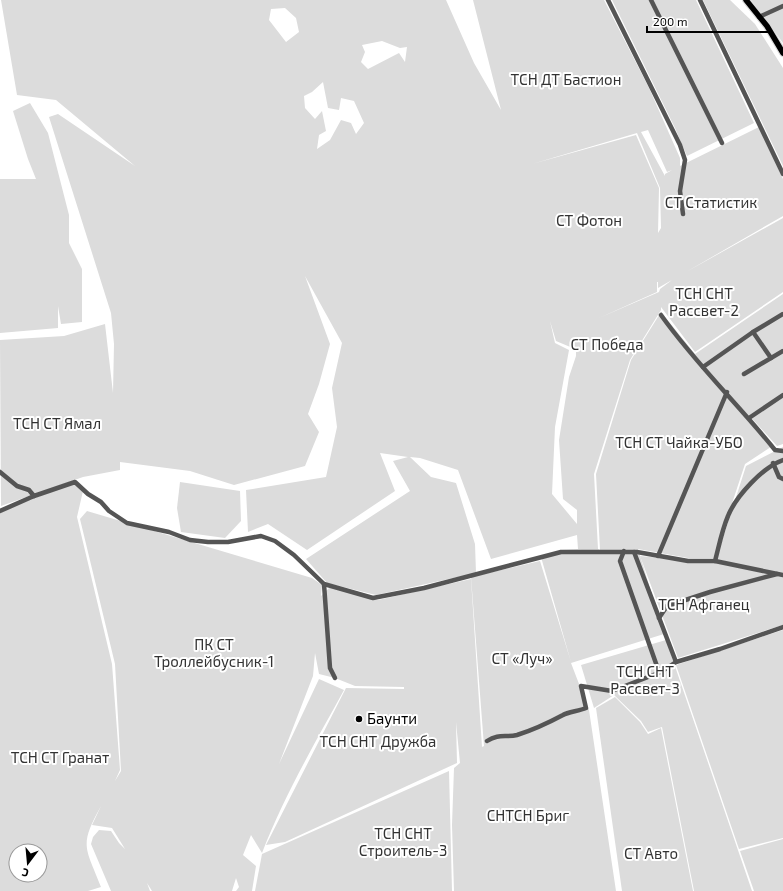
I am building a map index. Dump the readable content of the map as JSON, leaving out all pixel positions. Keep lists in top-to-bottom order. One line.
{"parks":["ТСН ДТ Бастион","СТ Статистик","СТ Фотон","ТСН СНТ Рассвет-2","СТ Победа","ТСН СТ Ямал","ТСН СТ Чайка-УБО","ТСН Афганец","ПК СТ Троллейбусник-1","СТ «Луч»","ТСН СНТ Рассвет-3","ТСН СНТ Дружба","ТСН СТ Гранат","СНТСН Бриг","ТСН СНТ Строитель-3","СТ Авто"],"places":["Баунти"],"scale_bar":"200 m","north":"bottom"}
